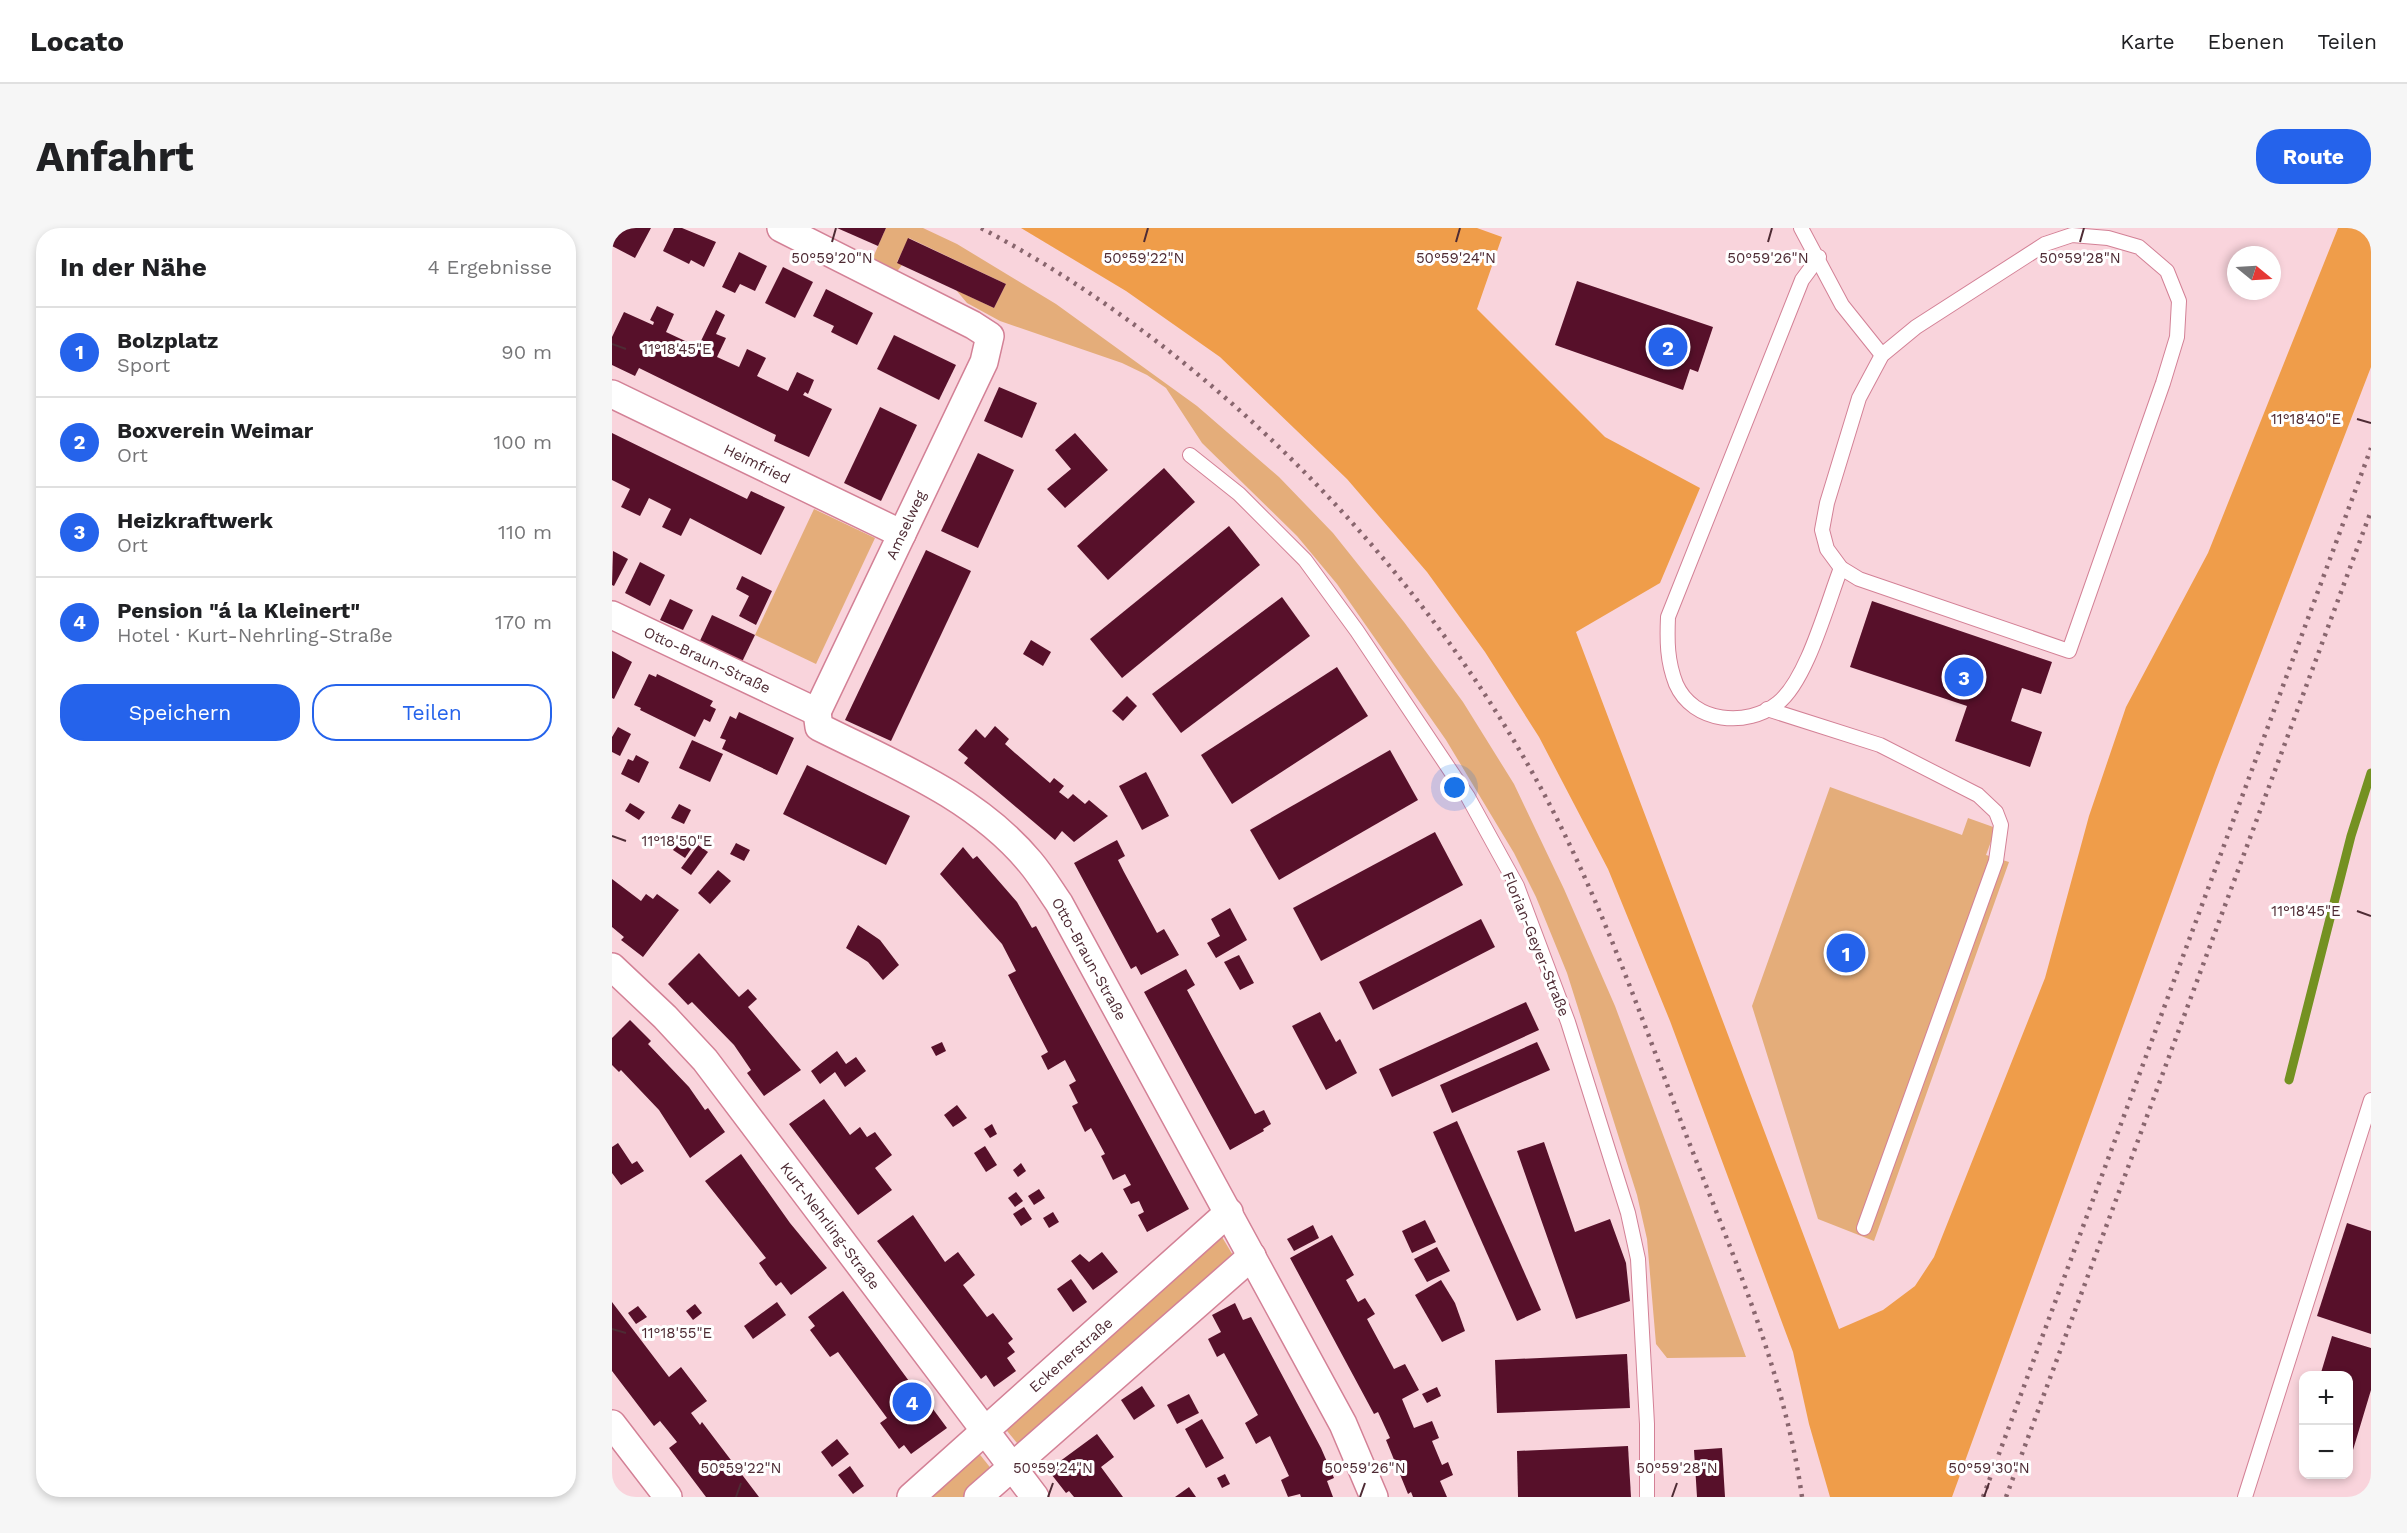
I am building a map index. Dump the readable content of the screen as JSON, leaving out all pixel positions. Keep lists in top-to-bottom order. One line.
{"streets":{"street":["Heimfried","Amselweg","Otto-Braun-Straße","Kurt-Nehrling-Straße","Eckenerstraße"],"lane":["Florian-Geyer-Straße"]},"crossings":[["Heimfried","Amselweg"],["Amselweg","Otto-Braun-Straße"],["Otto-Braun-Straße","Eckenerstraße"],["Kurt-Nehrling-Straße","Eckenerstraße"]],"north":"right","page":{"header":"Locato","nav":["Karte","Ebenen","Teilen"],"buttons":["Route",["Speichern","Teilen"]],"title":"Anfahrt","heading":["In der Nähe","4 Ergebnisse"],"list":[{"mark":"1","name":"Bolzplatz","note":"Sport","value":"90 m"},{"mark":"2","name":"Boxverein Weimar","note":"Ort","value":"100 m"},{"mark":"3","name":"Heizkraftwerk","note":"Ort","value":"110 m"},{"mark":"4","name":"Pension \"á la Kleinert\"","note":"Hotel · Kurt-Nehrling-Straße","value":"170 m"}],"pins":["2","3","1","4"],"map_buttons":["+","−"]},"coordinates":["50°59'20\"N","50°59'22\"N","50°59'24\"N","50°59'26\"N","50°59'28\"N","11°18'45\"E","11°18'40\"E","11°18'50\"E","11°18'55\"E","50°59'30\"N"]}
